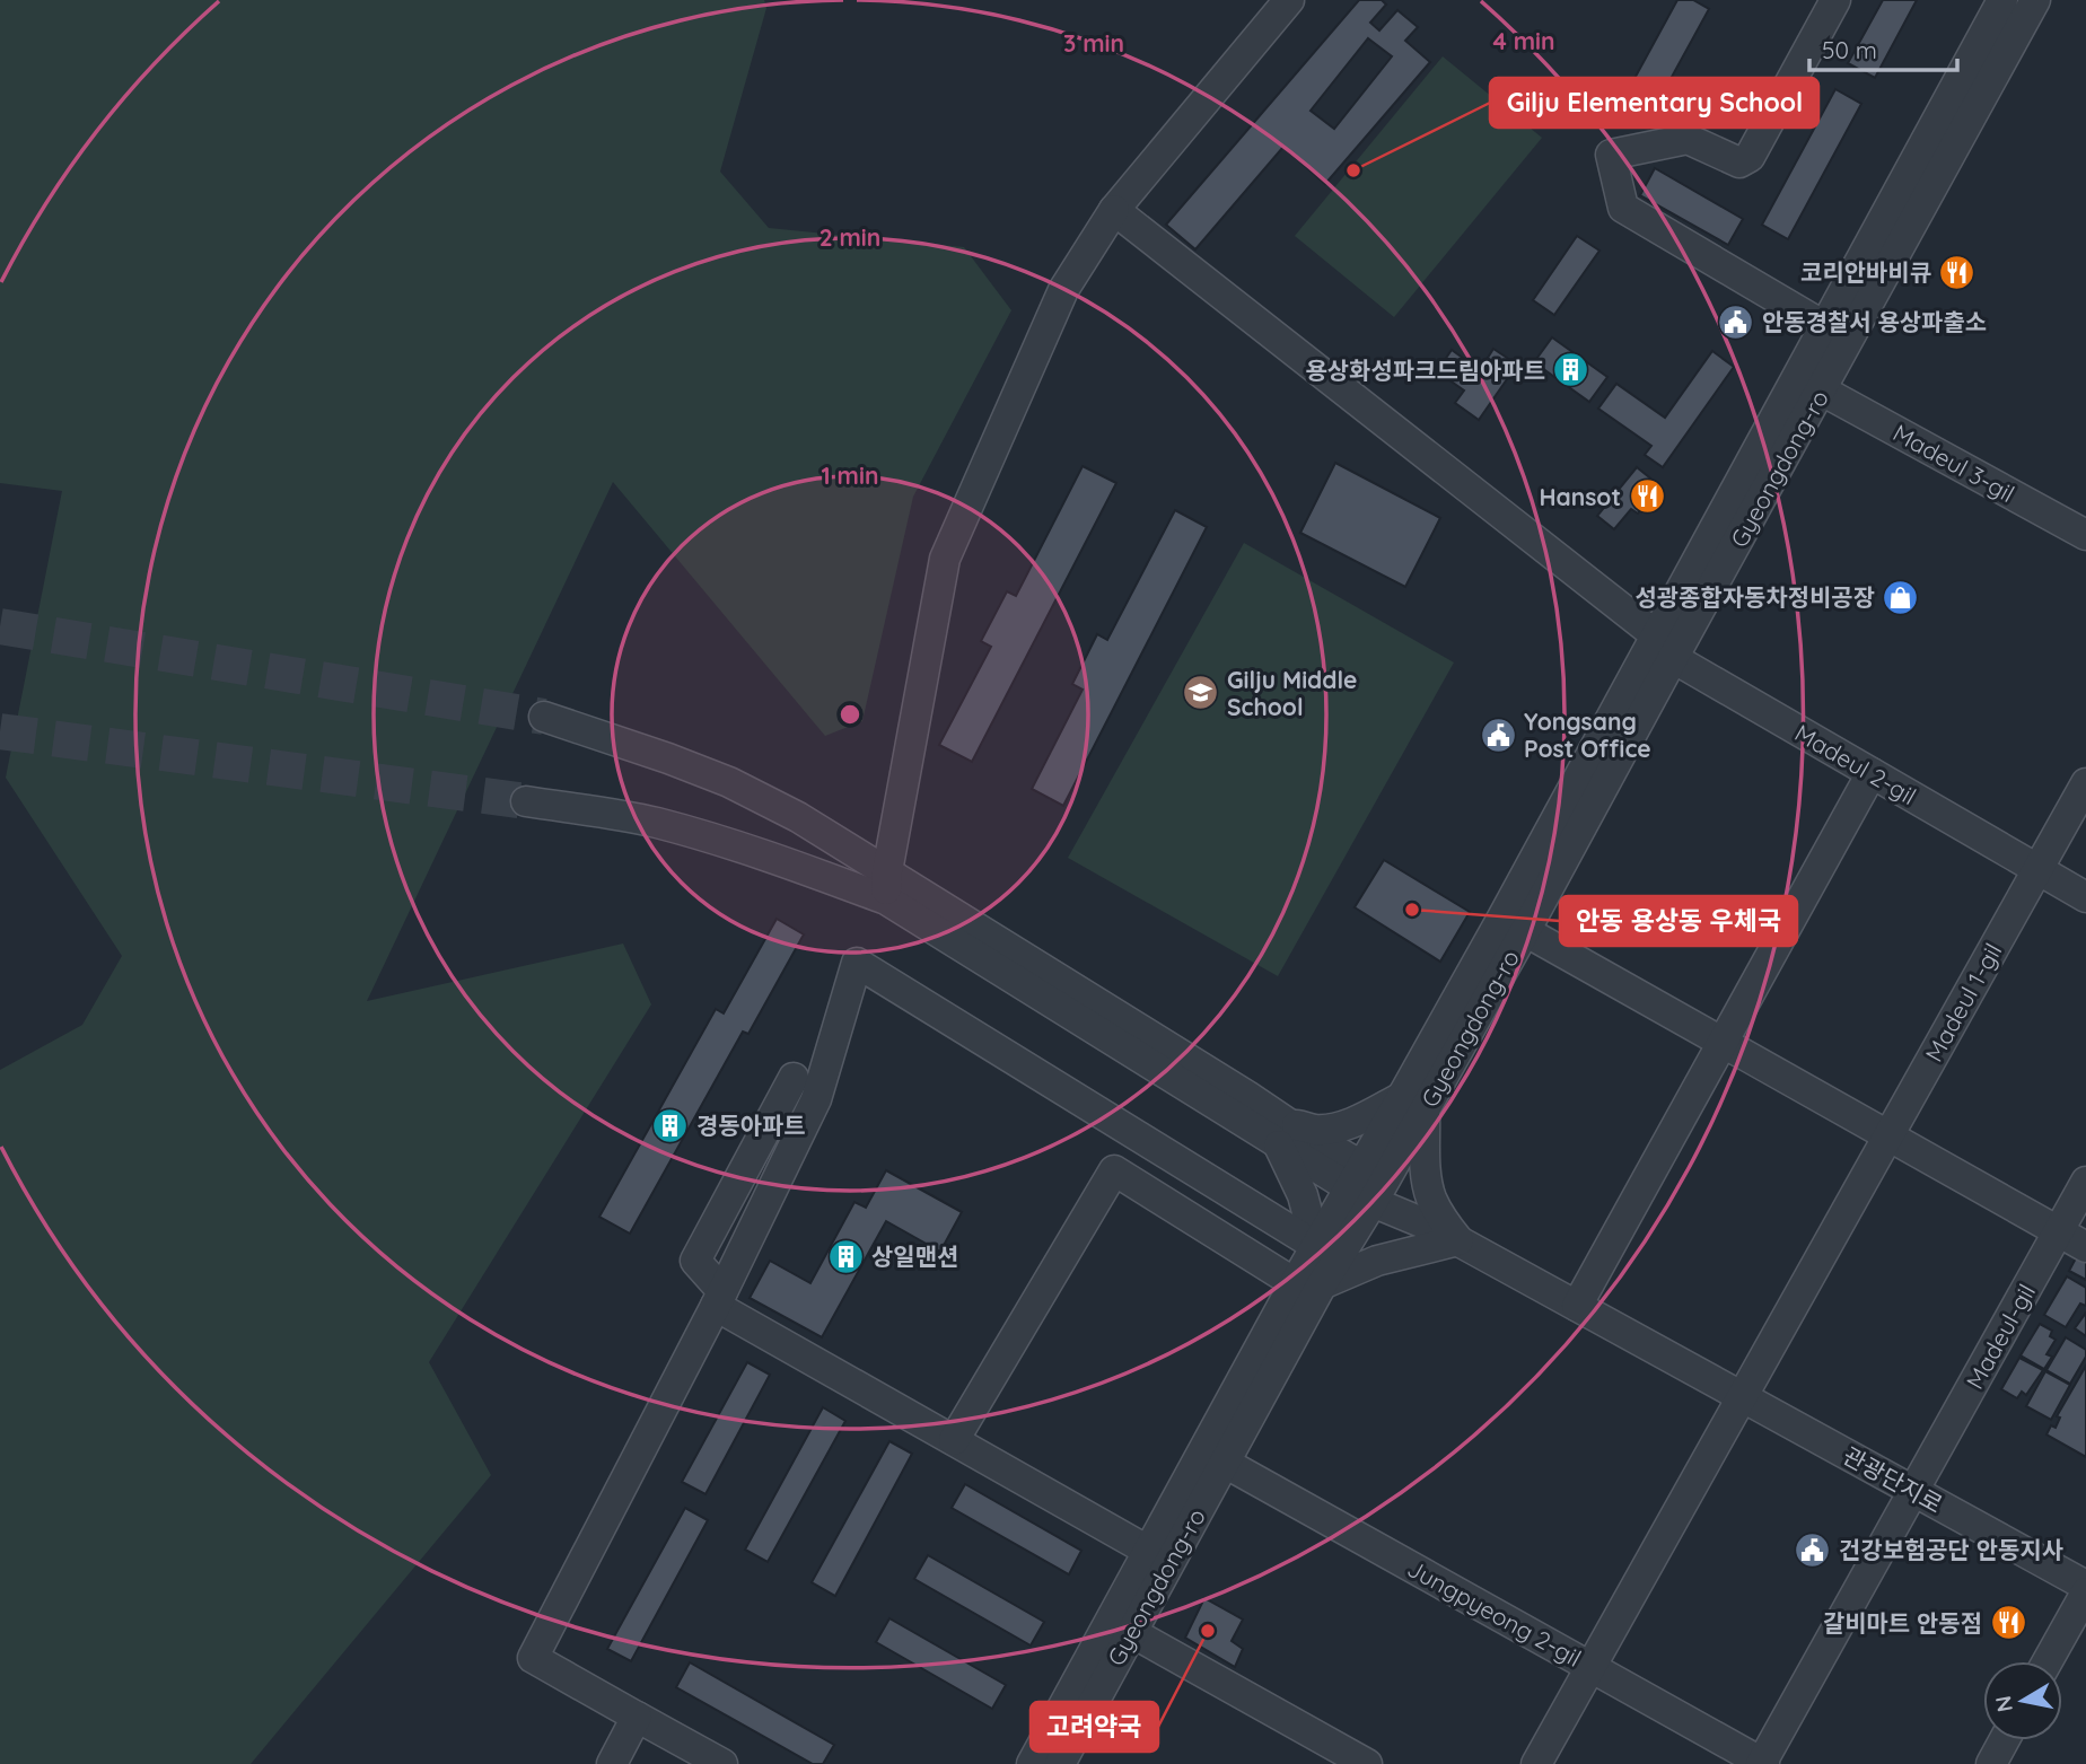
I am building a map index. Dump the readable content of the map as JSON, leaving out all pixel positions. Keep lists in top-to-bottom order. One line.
{"streets":{"street":["Madeul 3-gil","Gyeongdong-ro","Madeul 2-gil","Madeul 1-gil","Madeul-gil","관광단지로","Jungpyeong 2-gil"]},"crossings":[["Madeul 3-gil","Gyeongdong-ro"],["Gyeongdong-ro","Madeul 2-gil"],["Gyeongdong-ro","관광단지로"],["Gyeongdong-ro","Jungpyeong 2-gil"],["Madeul 2-gil","Madeul 1-gil"],["Madeul 1-gil","관광단지로"],["Madeul 1-gil","Jungpyeong 2-gil"],["Madeul-gil","관광단지로"],["Madeul-gil","Jungpyeong 2-gil"]],"places":{"other":["Gilju Elementary School","안동 용상동 우체국","고려약국"],"restaurant":["코리안바비큐","Hansot","갈비마트 안동점"],"public building":["안동경찰서 용상파출소","Yongsang Post Office","건강보험공단 안동지사"],"building":["용상화성파크드림아파트","경동아파트","상일맨션"],"shop":["성광종합자동차정비공장"],"school or university":["Gilju Middle School"]},"scale_bar":"50 m","north":"left","rings":["4 min","3 min","2 min","1 min"]}
